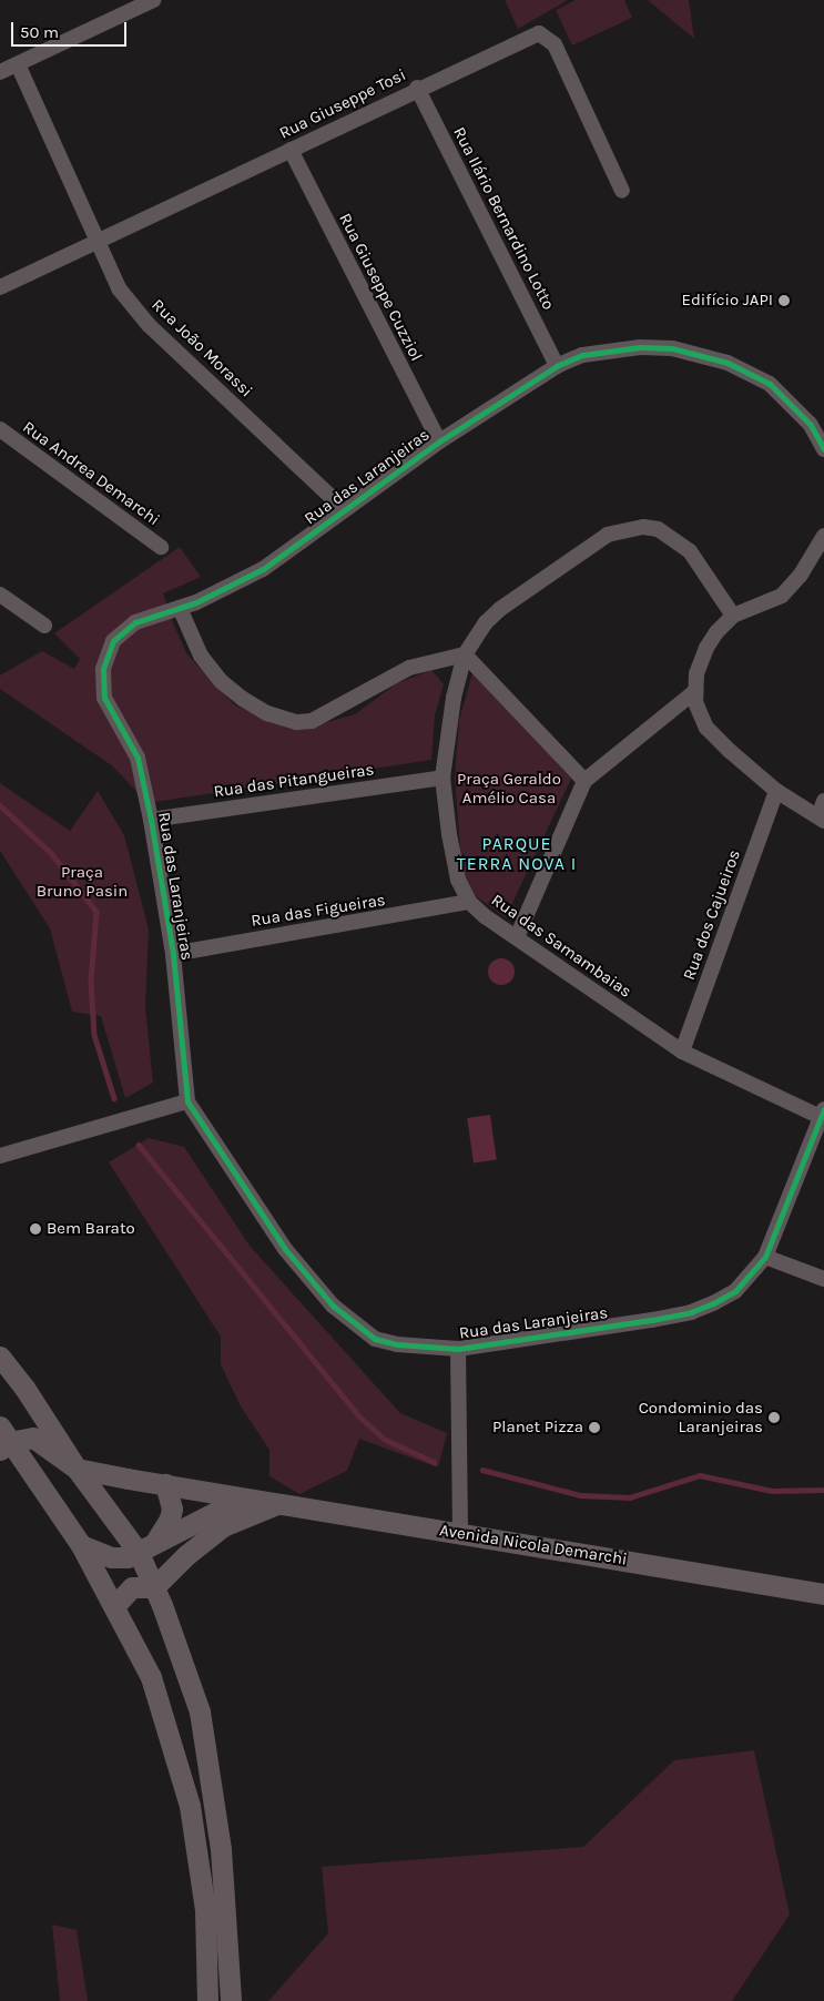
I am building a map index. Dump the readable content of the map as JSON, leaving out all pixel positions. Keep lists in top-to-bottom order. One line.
{"streets":{"main road":["Avenida Nicola Demarchi"],"street":["Rua Giuseppe Tosi","Rua Ilário Bernardino Lotto","Rua Giuseppe Cuzziol","Rua João Morassi","Rua Andrea Demarchi","Rua das Laranjeiras","Rua das Pitangueiras","Rua das Figueiras","Rua dos Cajueiros","Rua das Samambaias"]},"crossings":[["Rua Giuseppe Tosi","Rua Ilário Bernardino Lotto"],["Rua Giuseppe Tosi","Rua Giuseppe Cuzziol"],["Rua Giuseppe Tosi","Rua João Morassi"],["Rua Ilário Bernardino Lotto","Rua das Laranjeiras"],["Rua Giuseppe Cuzziol","Rua das Laranjeiras"],["Rua João Morassi","Rua das Laranjeiras"],["Rua das Laranjeiras","Rua das Pitangueiras"],["Rua das Laranjeiras","Rua das Figueiras"],["Rua das Laranjeiras","Rua das Samambaias"],["Rua das Pitangueiras","Rua das Samambaias"],["Rua das Figueiras","Rua das Samambaias"],["Rua dos Cajueiros","Rua das Samambaias"]],"districts":["PARQUE TERRA NOVA I"],"parks":["Praça Geraldo Amélio Casa","Praça Bruno Pasin"],"places":["Edifício JAPI","Bem Barato","Condominio das Laranjeiras","Planet Pizza"],"scale_bar":"50 m"}
